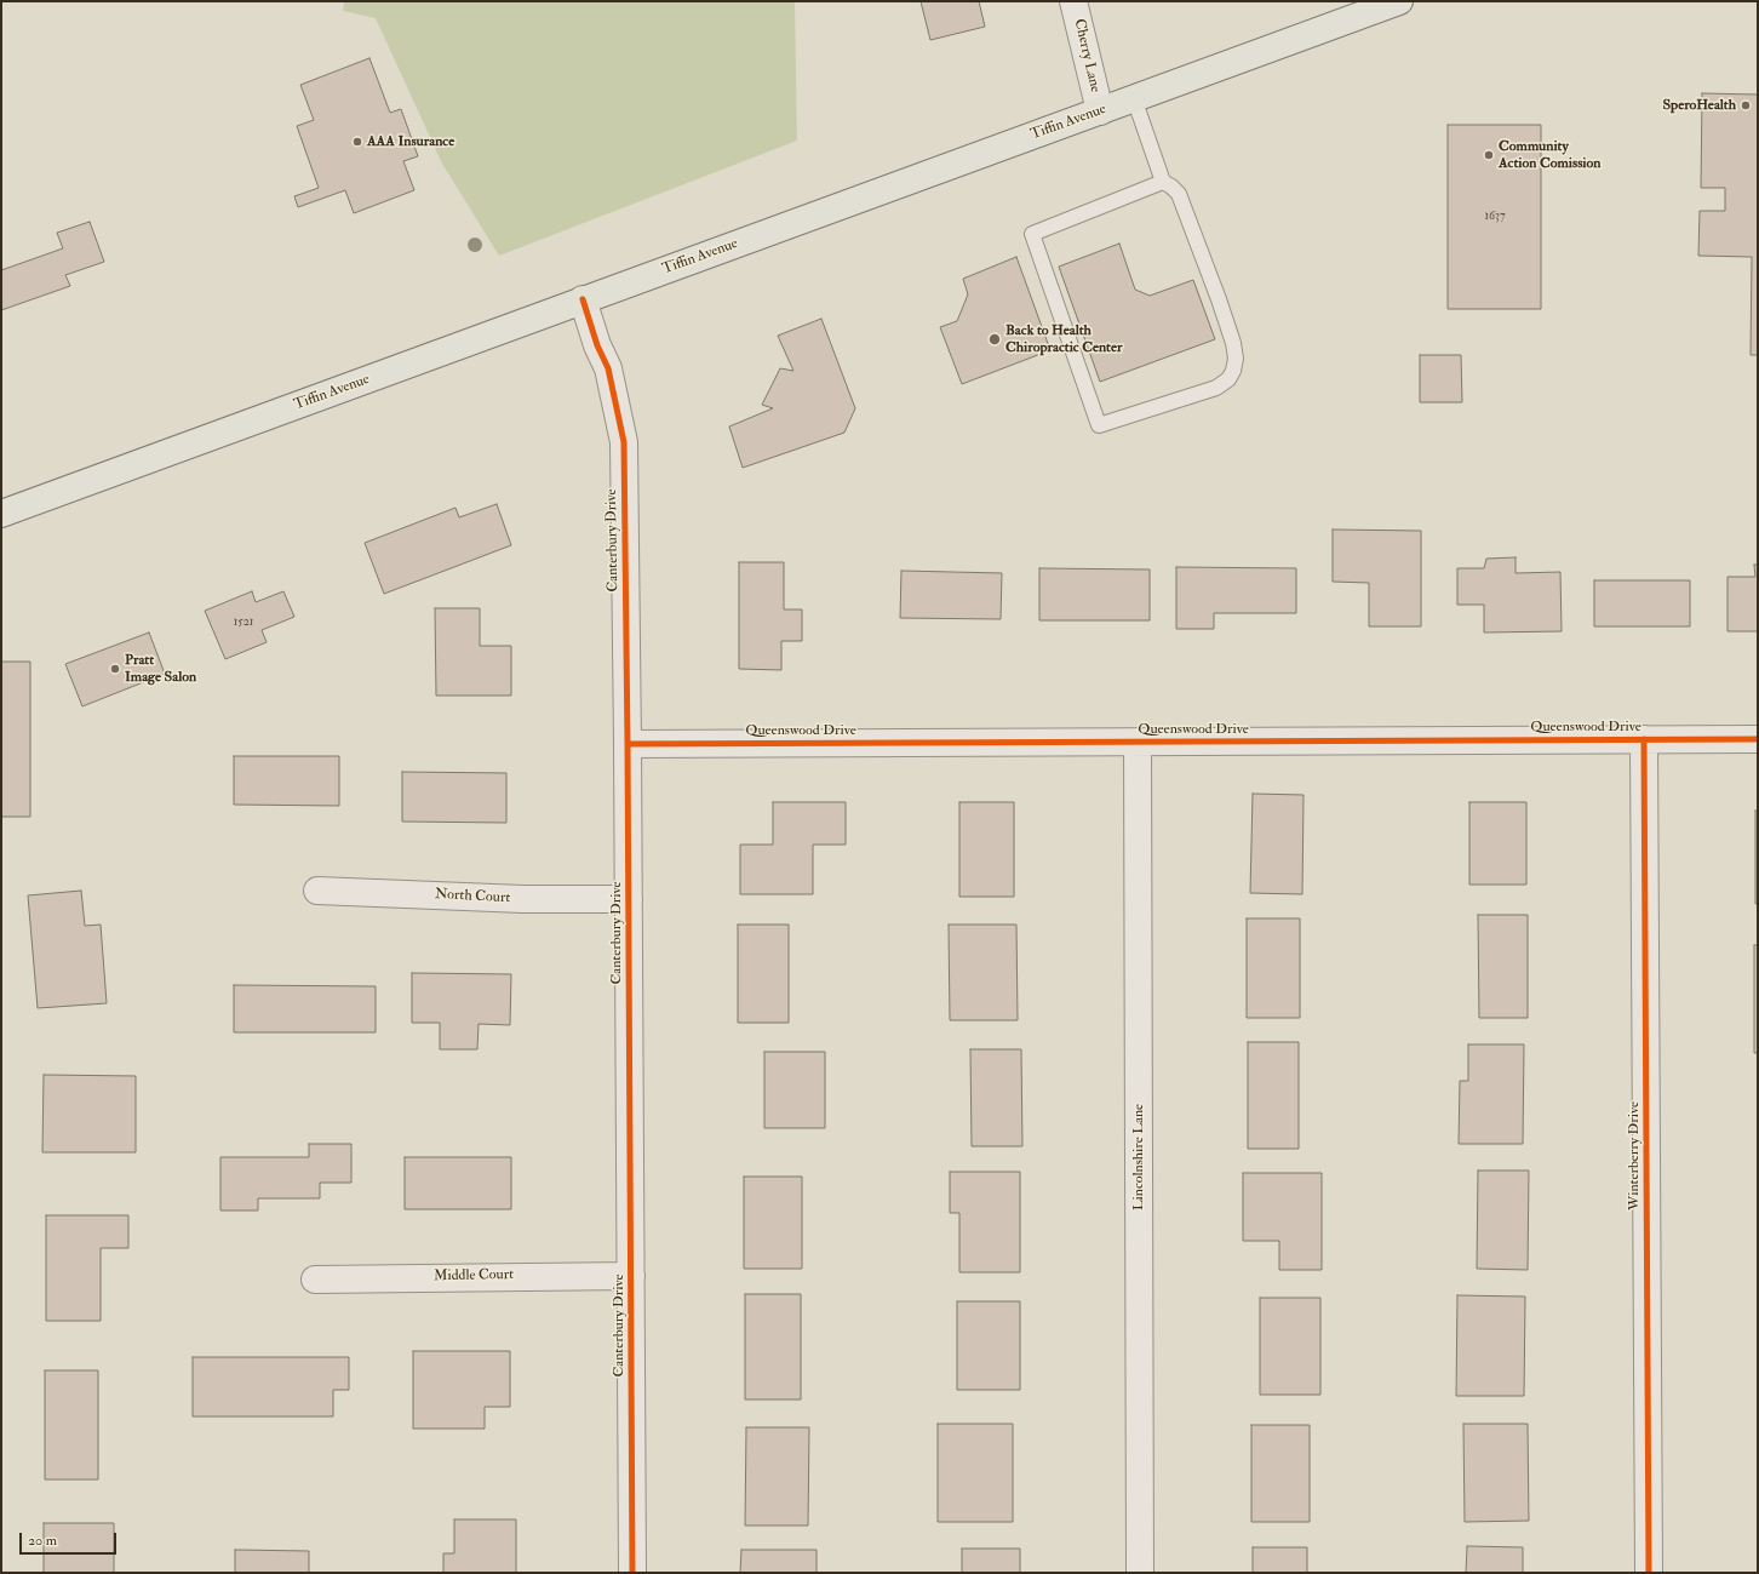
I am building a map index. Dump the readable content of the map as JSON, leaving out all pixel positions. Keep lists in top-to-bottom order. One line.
{"streets":{"highway":["Tiffin Avenue"],"street":["Cherry Lane","Canterbury Drive","Queenswood Drive","North Court","Winterberry Drive","Lincolnshire Lane","Middle Court"]},"crossings":[["Cherry Lane","Tiffin Avenue"],["Tiffin Avenue","Canterbury Drive"],["Canterbury Drive","Queenswood Drive"],["Canterbury Drive","North Court"],["Canterbury Drive","Middle Court"],["Queenswood Drive","Winterberry Drive"],["Queenswood Drive","Lincolnshire Lane"]],"places":["SperoHealth","AAA Insurance","Community Action Comission","Back to Health Chiropractic Center","Pratt Image Salon"],"house_numbers":["1637","1521"],"scale_bar":"20 m"}
